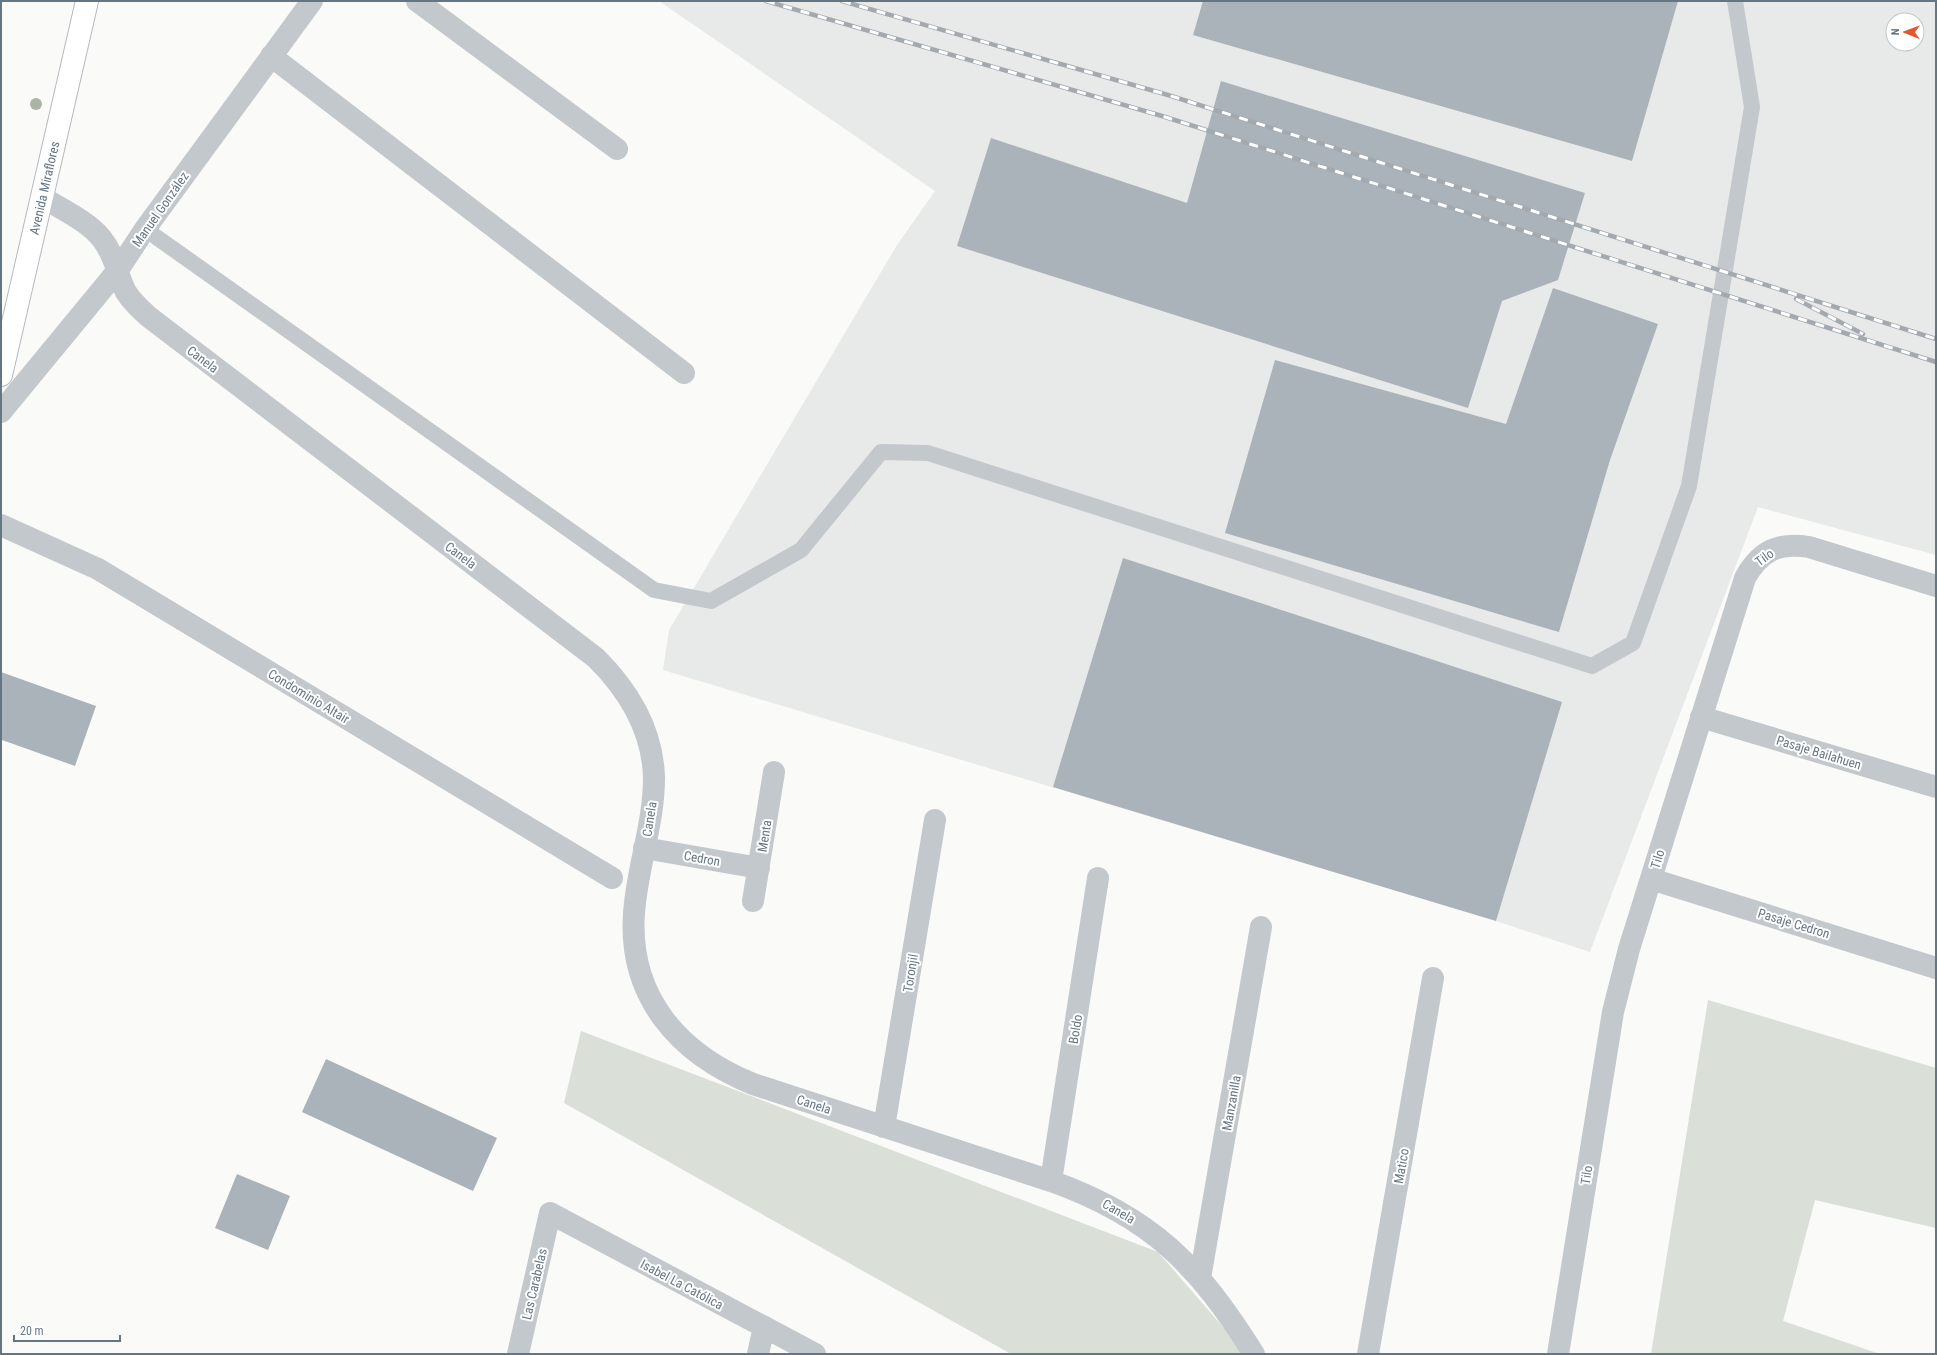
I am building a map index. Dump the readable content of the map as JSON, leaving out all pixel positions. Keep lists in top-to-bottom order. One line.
{"streets":{"main road":["Avenida Miraflores"],"street":["Manuel González","Canela","Tilo","Condominio Altair","Pasaje Bailahuen","Menta","Cedron","Pasaje Cedron","Toronjil","Boldo","Manzanilla","Matico","Las Carabelas","Isabel La Católica"]},"crossings":[["Avenida Miraflores","Canela"],["Manuel González","Canela"],["Canela","Cedron"],["Canela","Toronjil"],["Canela","Boldo"],["Canela","Manzanilla"],["Tilo","Pasaje Bailahuen"],["Tilo","Pasaje Cedron"],["Menta","Cedron"],["Las Carabelas","Isabel La Católica"]],"scale_bar":"20 m","north":"left"}
